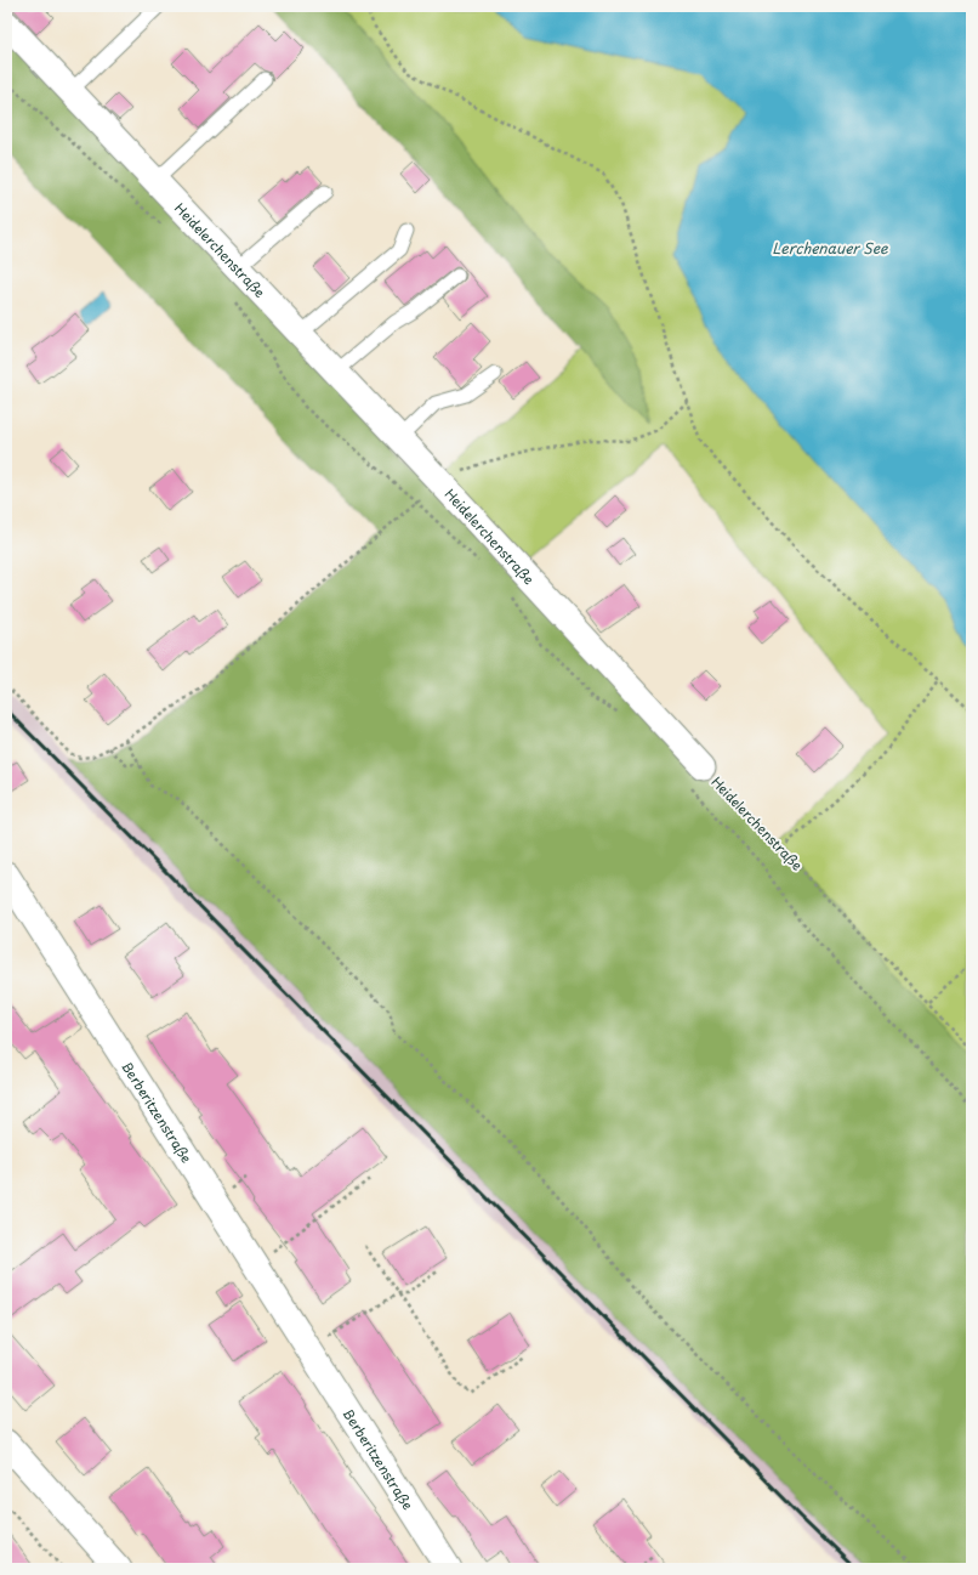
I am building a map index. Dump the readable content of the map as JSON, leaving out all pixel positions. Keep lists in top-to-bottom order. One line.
{"streets":{"street":["Heidelerchenstraße","Berberitzenstraße"]},"water":["Lerchenauer See"]}
